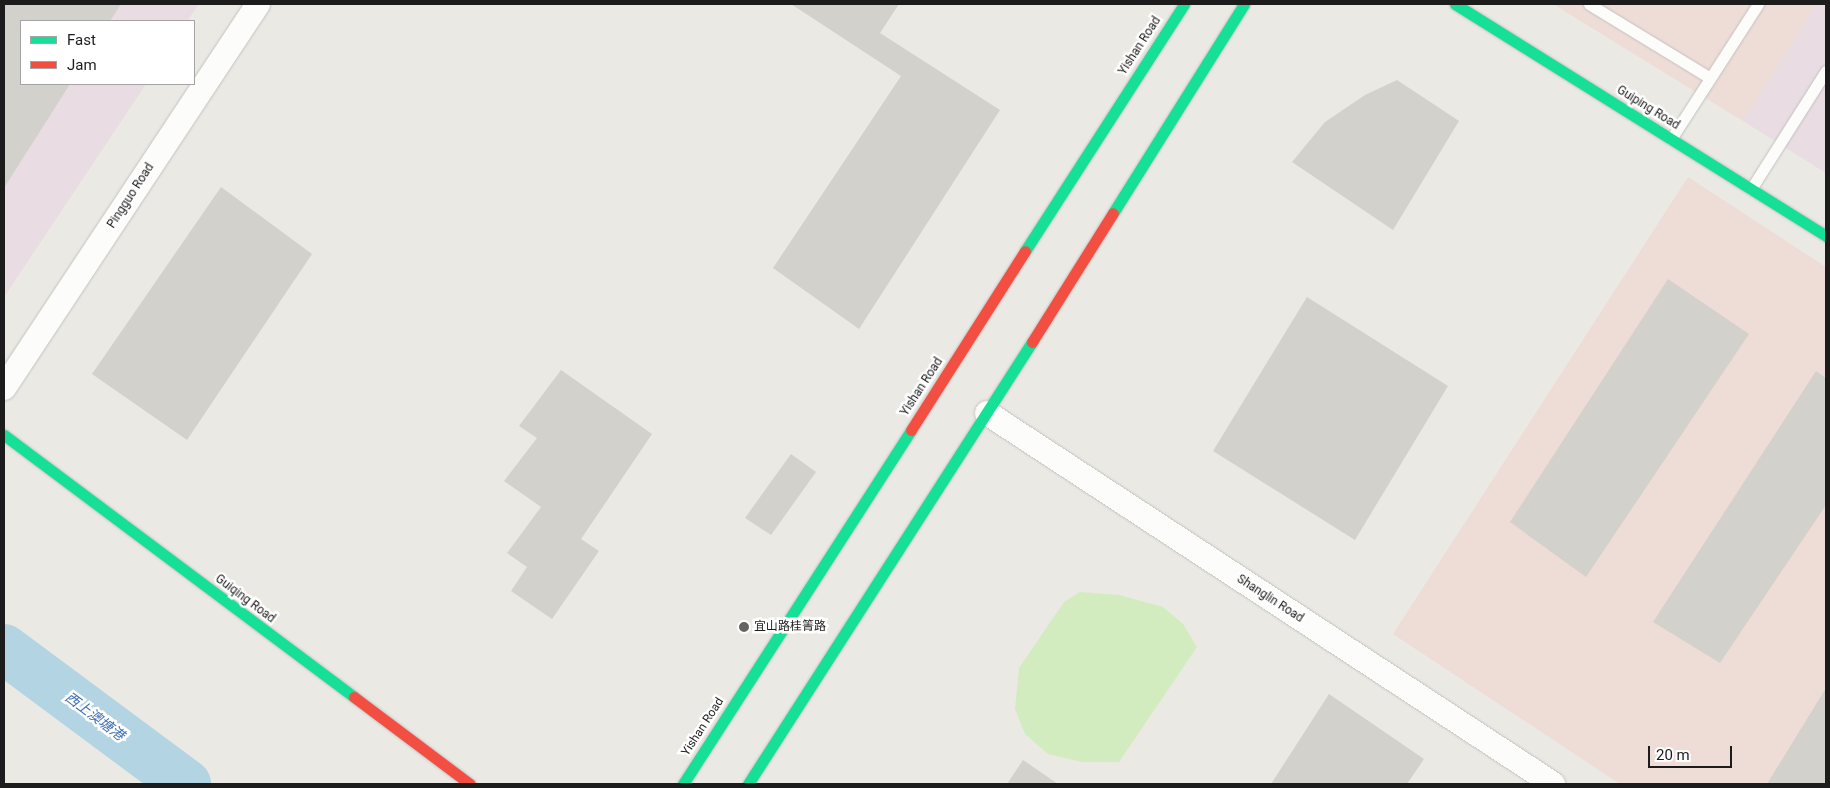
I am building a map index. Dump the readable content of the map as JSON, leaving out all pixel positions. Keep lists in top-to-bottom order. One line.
{"streets":{"main road":["Yishan Road","Guiping Road","Guiqing Road"],"street":["Pingguo Road","Shanglin Road"]},"water":["西上澳塘港"],"places":["宜山路桂箐路"],"legend":["Fast","Jam"],"scale_bar":"20 m"}
